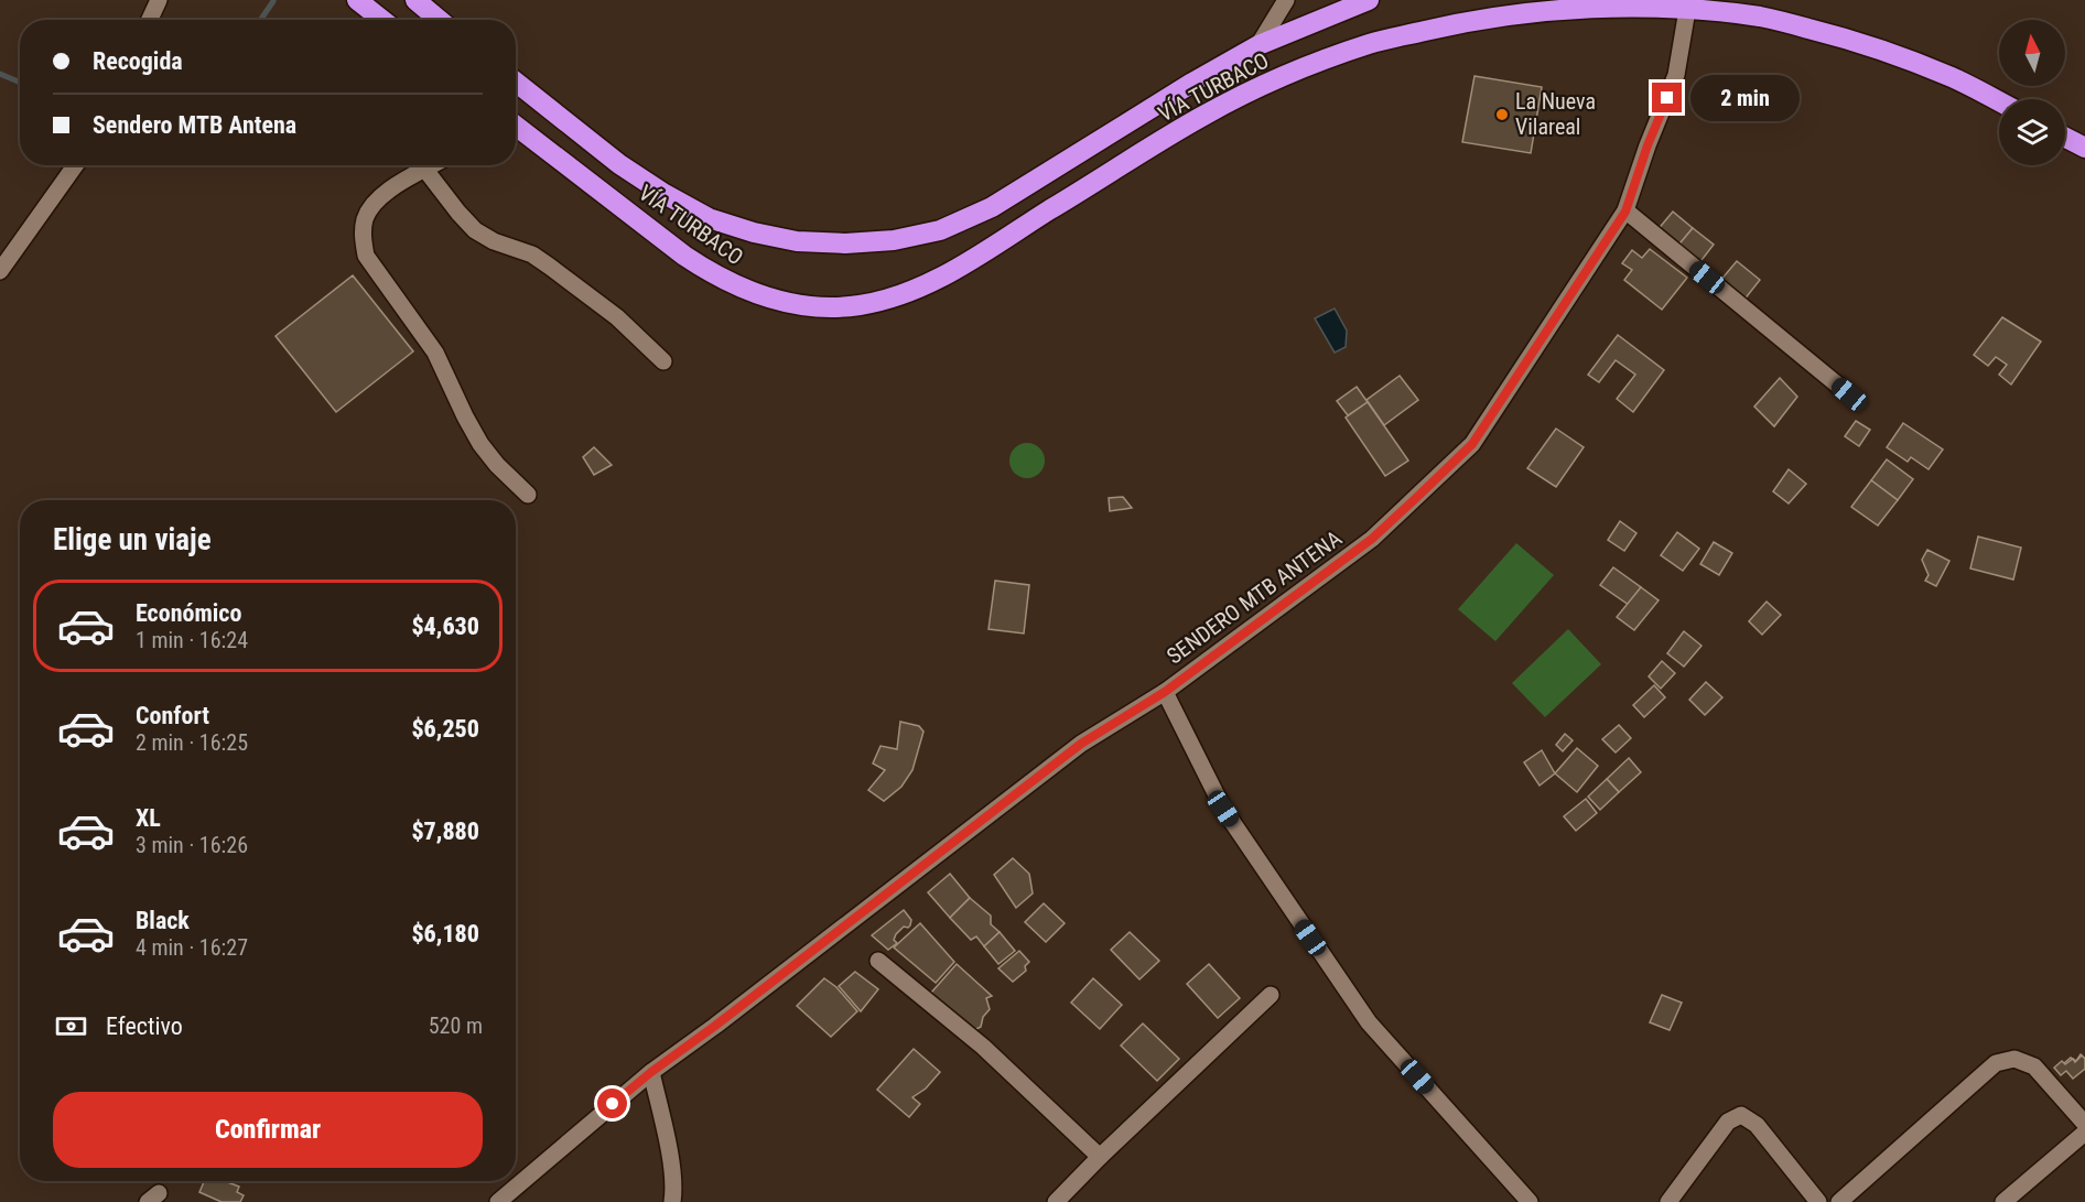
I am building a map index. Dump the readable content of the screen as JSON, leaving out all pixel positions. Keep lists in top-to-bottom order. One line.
{"streets":{"highway":["VÍA TURBACO"],"street":["SENDERO MTB ANTENA"]},"crossings":[["VÍA TURBACO","SENDERO MTB ANTENA"]],"places":["La Nueva Vilareal"],"north":"top","page":{"banner":["Recogida","Sendero MTB Antena"],"bubble":"2 min","heading":"Elige un viaje","list":[{"name":"Económico","note":"1 min · 16:24","value":"$4,630"},{"name":"Confort","note":"2 min · 16:25","value":"$6,250"},{"name":"XL","note":"3 min · 16:26","value":"$7,880"},{"name":"Black","note":"4 min · 16:27","value":"$6,180"}],"pay":["Efectivo","520 m"],"buttons":"Confirmar"}}
